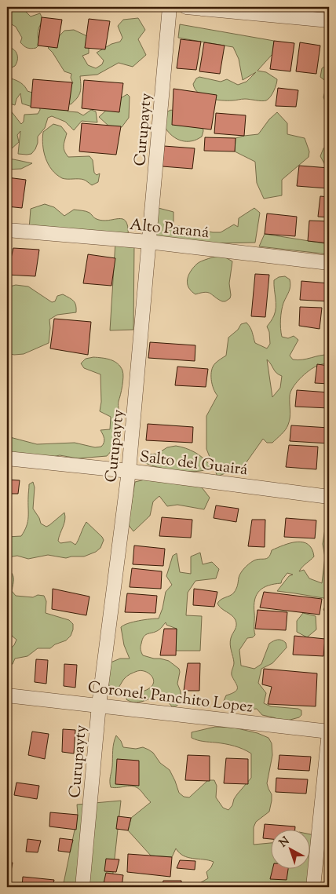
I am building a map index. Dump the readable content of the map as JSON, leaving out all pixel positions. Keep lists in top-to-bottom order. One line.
{"streets":{"street":["Curupayty","Alto Paraná","Salto del Guairá","Coronel. Panchito Lopez"]},"crossings":[["Curupayty","Alto Paraná"],["Curupayty","Salto del Guairá"],["Curupayty","Coronel. Panchito Lopez"]],"north":"top left"}
